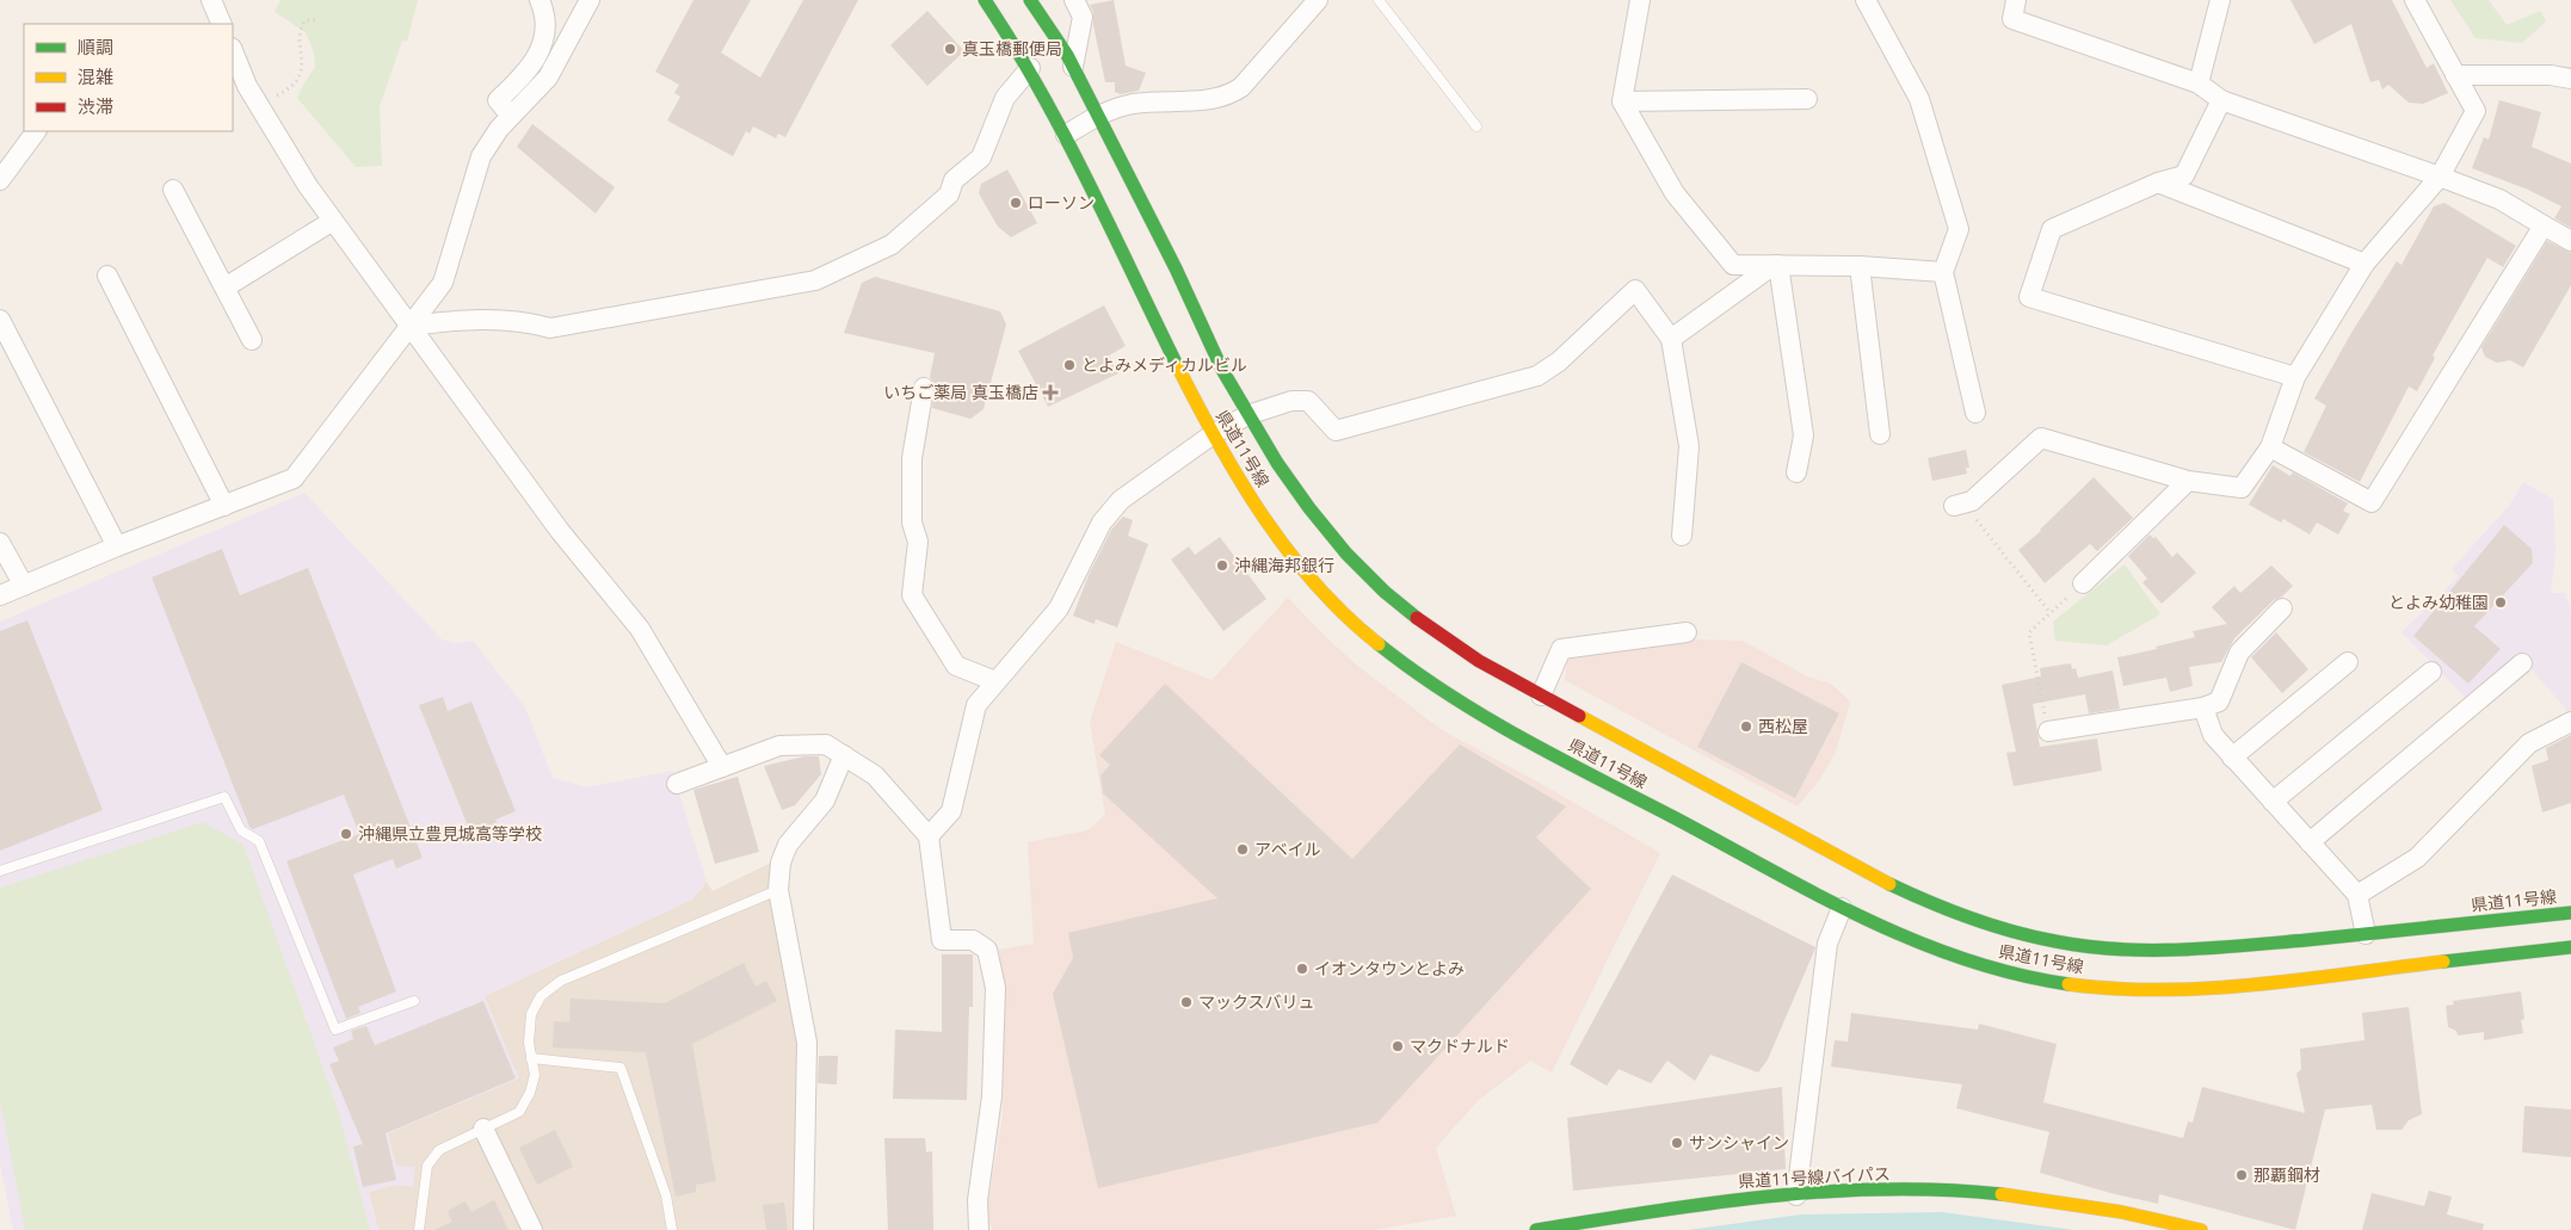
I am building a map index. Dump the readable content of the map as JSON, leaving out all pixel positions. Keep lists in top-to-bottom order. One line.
{"streets":{"main road":["県道11号線","県道11号線バイパス"]},"places":{"other":["真玉橋郵便局","ローソン","とよみメディカルビル","沖縄海邦銀行","とよみ幼稚園","西松屋","沖縄県立豊見城高等学校","アベイル","イオンタウンとよみ","マックスバリュ","マクドナルド","サンシャイン","那覇鋼材"],"health":["いちご薬局 真玉橋店"]},"legend":["順調","混雑","渋滞"]}
